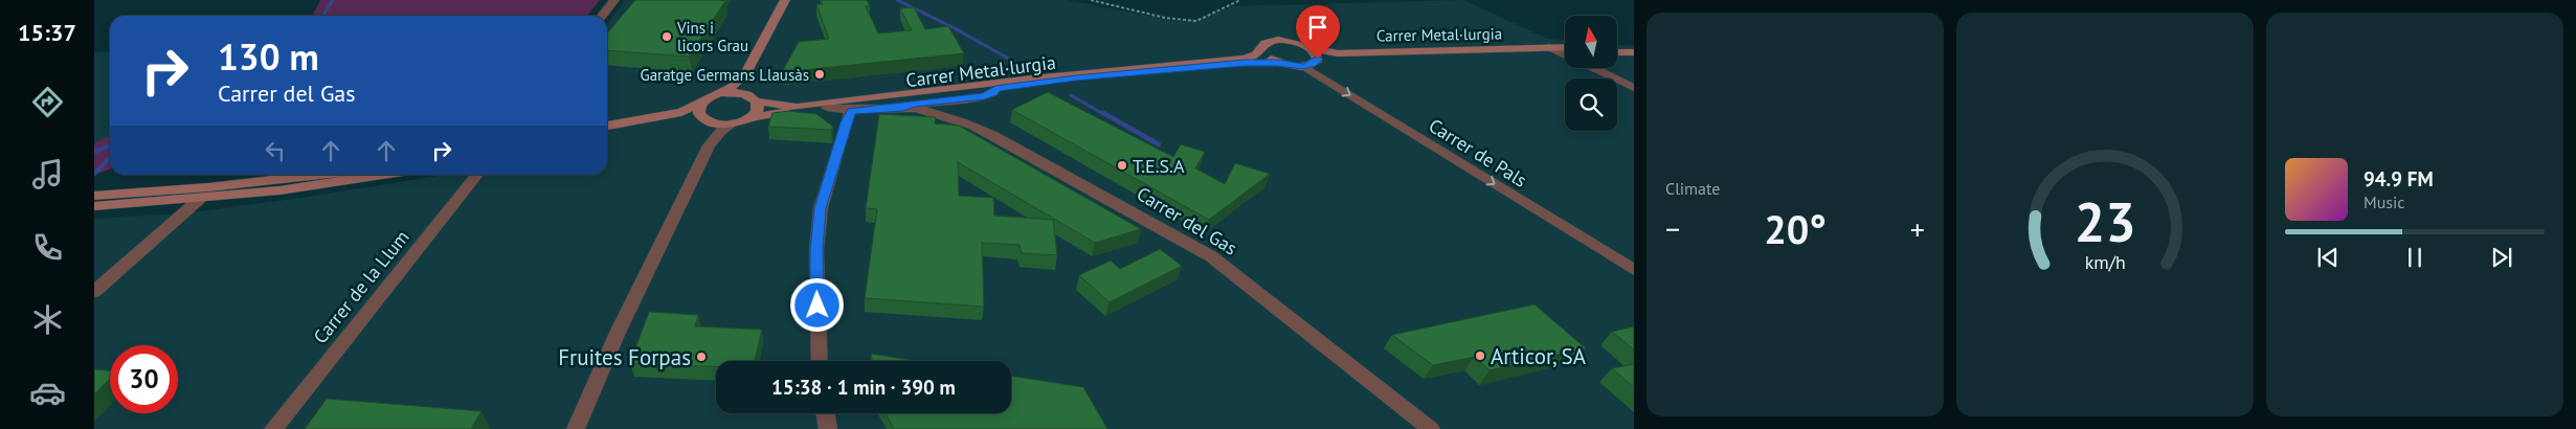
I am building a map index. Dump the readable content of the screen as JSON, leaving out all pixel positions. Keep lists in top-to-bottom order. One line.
{"streets":{"main road":["Carrer Metal·lurgia"],"street":["Carrer de Pals","Carrer del Gas","Carrer de la Llum"]},"crossings":[["Carrer Metal·lurgia","Carrer de Pals"],["Carrer Metal·lurgia","Carrer del Gas"]],"one_way":["Carrer de Pals"],"places":["Vins i licors Grau","Garatge Germans Llausàs","T.E.S.A","Articor, SA","Fruites Forpas"],"north":"top","page":{"tabs":"15:37","tile":"Climate","turn":["130 m","Carrer del Gas"],"song":["94.9 FM","Music"],"heat":["−","20°","+"],"limit":"30","trip":"15:38 · 1 min · 390 m","gauge":["23","km/h"]}}
